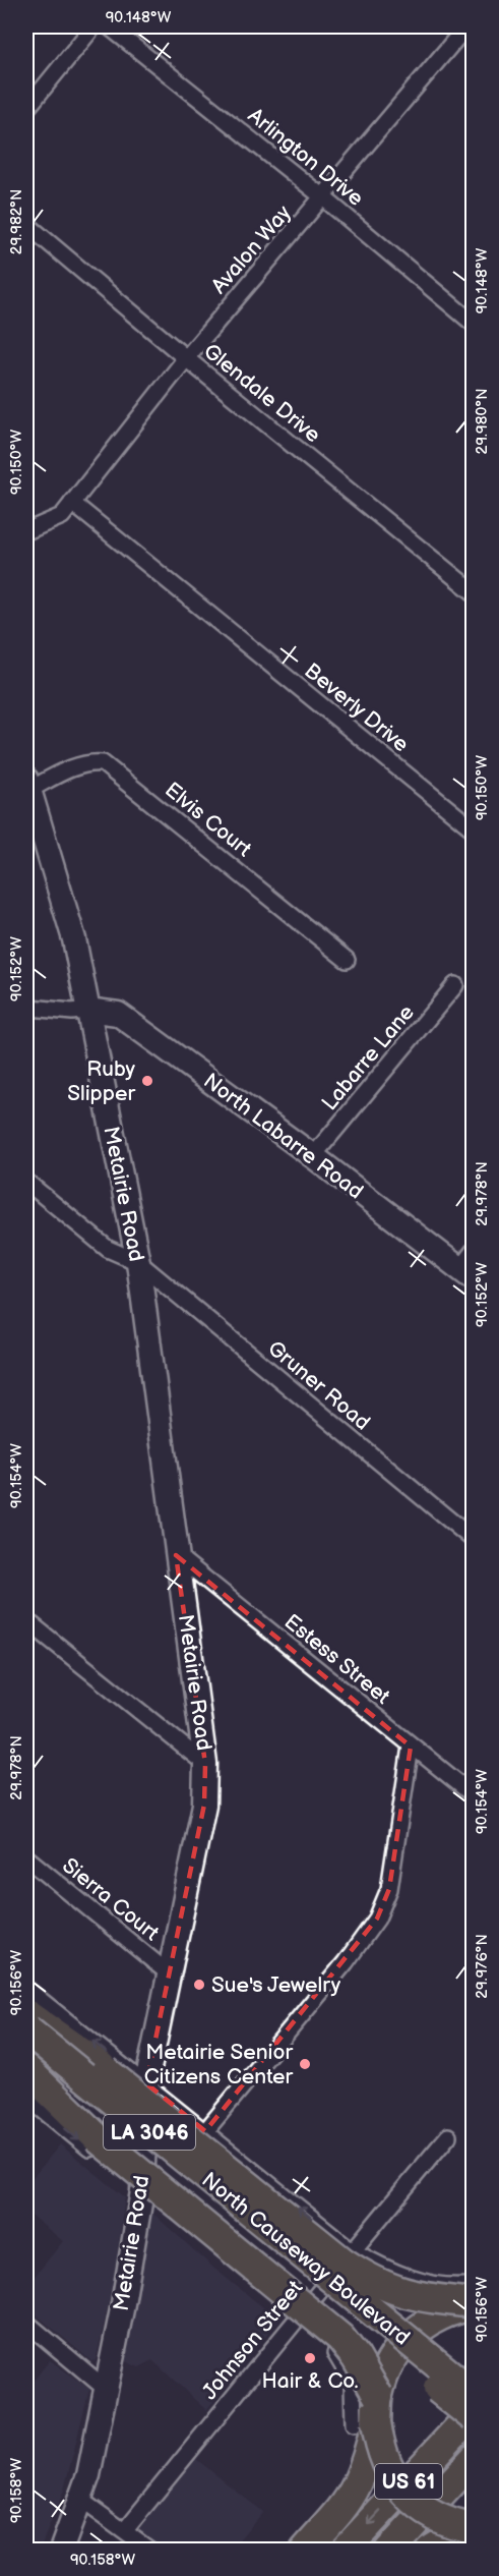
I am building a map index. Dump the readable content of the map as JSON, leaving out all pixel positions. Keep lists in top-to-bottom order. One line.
{"streets":{"highway":["LA 3046","North Causeway Boulevard","US 61"],"main road":["North Labarre Road","Metairie Road"],"street":["Arlington Drive","Avalon Way","Glendale Drive","Beverly Drive","Elvis Court","Labarre Lane","Gruner Road","Estess Street","Sierra Court","Johnson Street"]},"crossings":[["Arlington Drive","Avalon Way"],["Avalon Way","Glendale Drive"],["Avalon Way","Beverly Drive"],["Elvis Court","Metairie Road"],["Labarre Lane","North Labarre Road"],["North Labarre Road","Metairie Road"],["Metairie Road","Gruner Road"],["Metairie Road","Estess Street"],["Metairie Road","Sierra Court"],["Metairie Road","North Causeway Boulevard"],["North Causeway Boulevard","Johnson Street"]],"places":["Ruby Slipper","Sue's Jewelry","Metairie Senior Citizens Center","Hair & Co."],"coordinates":["90.148°W","29.982°N","29.980°N","90.150°W","90.152°W","29.978°N","90.154°W","29.976°N","90.156°W","90.158°W"]}
